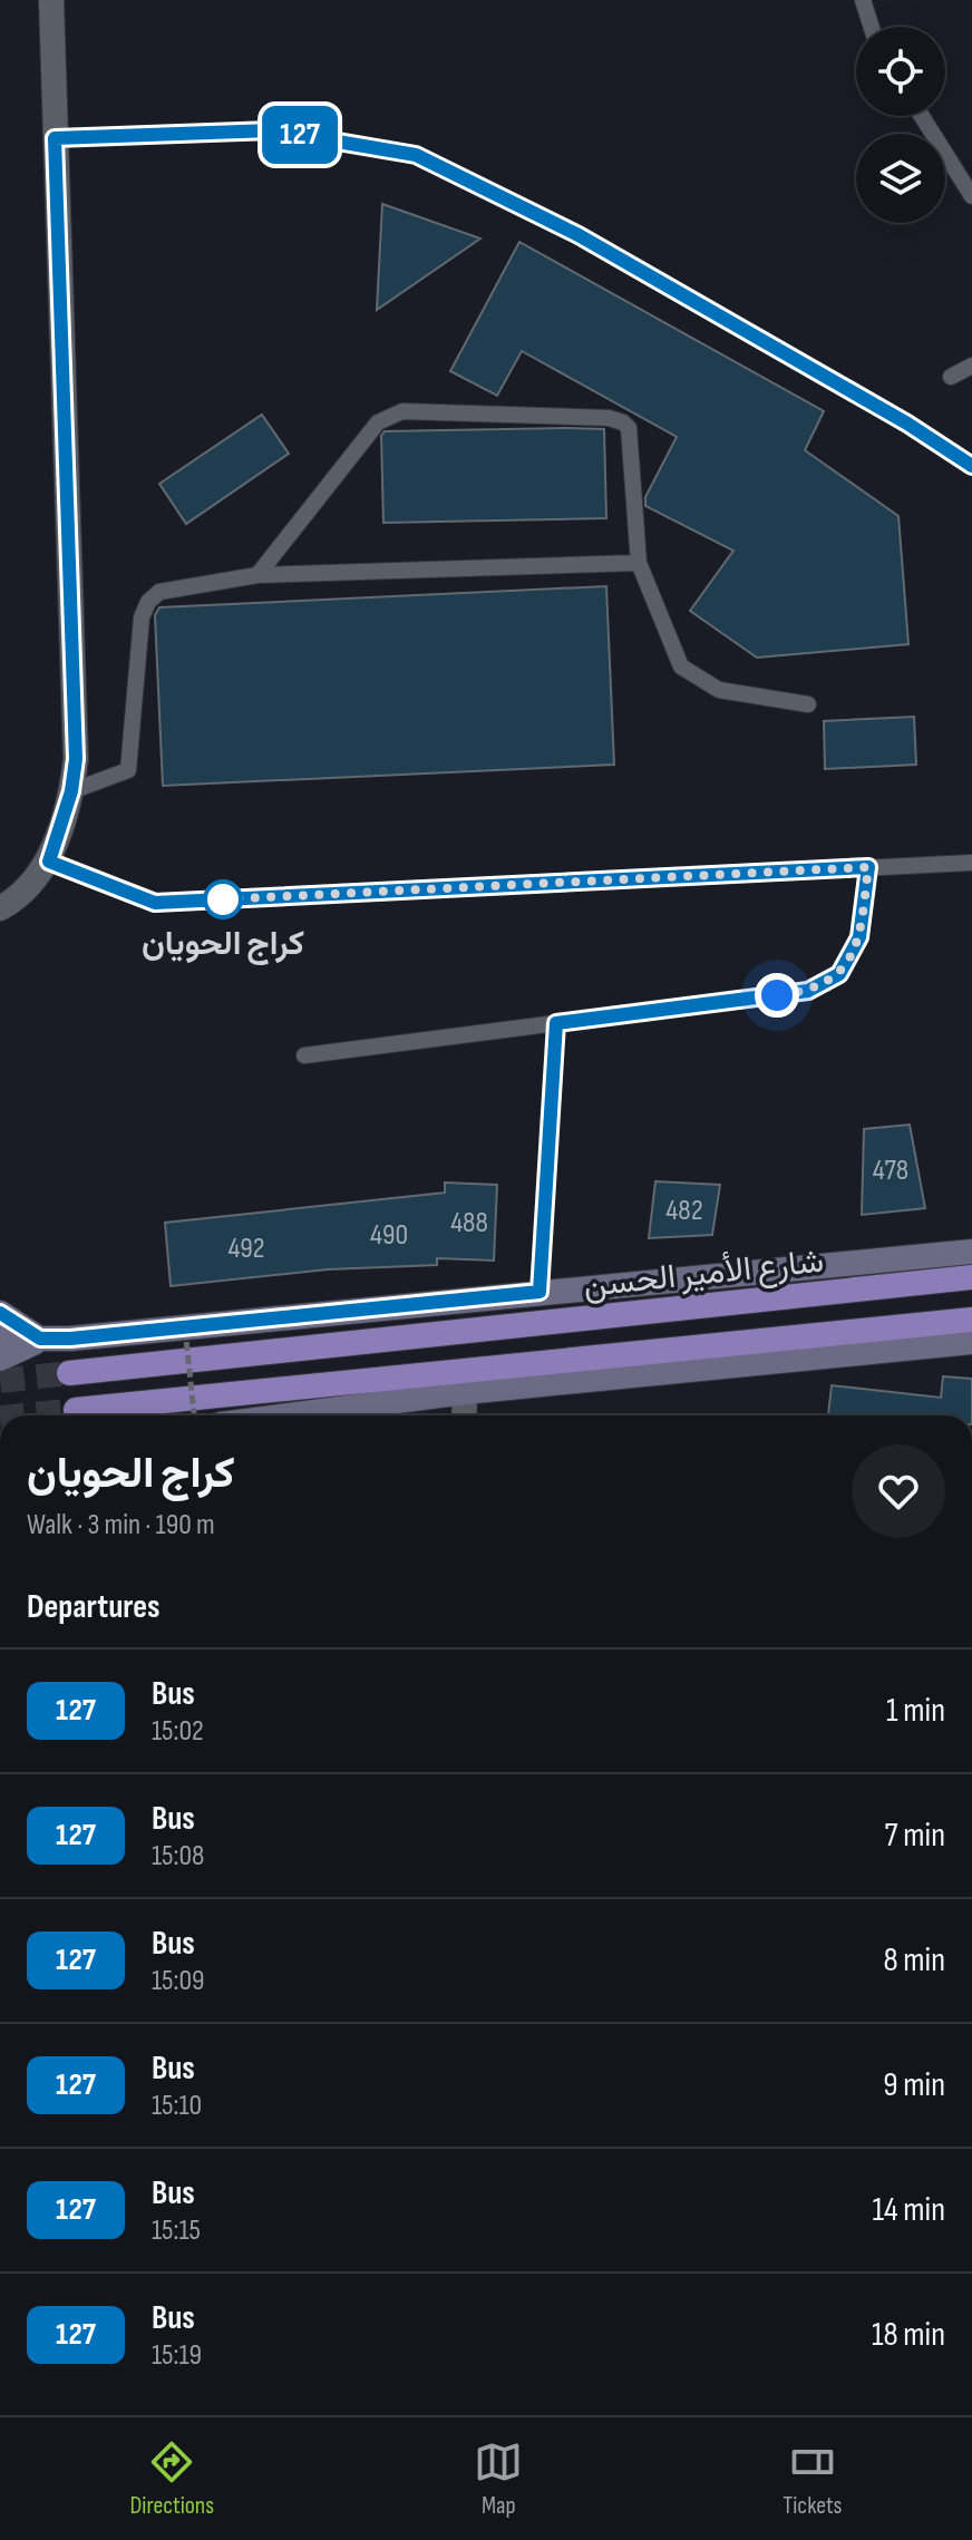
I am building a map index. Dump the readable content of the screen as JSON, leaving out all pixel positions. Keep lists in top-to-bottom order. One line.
{"streets":{"highway":["شارع الأمير الحسن"]},"places":["كراج الحويان"],"lines":["bus line 127"],"house_numbers":["478","482","488","490","492"],"page":{"on_map":"127","heading":[["كراج الحويان","Walk · 3 min · 190 m"],"Departures"],"list":[{"mark":"127","name":"Bus","note":"15:02","value":"1 min"},{"mark":"127","name":"Bus","note":"15:08","value":"7 min"},{"mark":"127","name":"Bus","note":"15:09","value":"8 min"},{"mark":"127","name":"Bus","note":"15:10","value":"9 min"},{"mark":"127","name":"Bus","note":"15:15","value":"14 min"},{"mark":"127","name":"Bus","note":"15:19","value":"18 min"}],"tabs":["Directions","Map","Tickets"]}}
